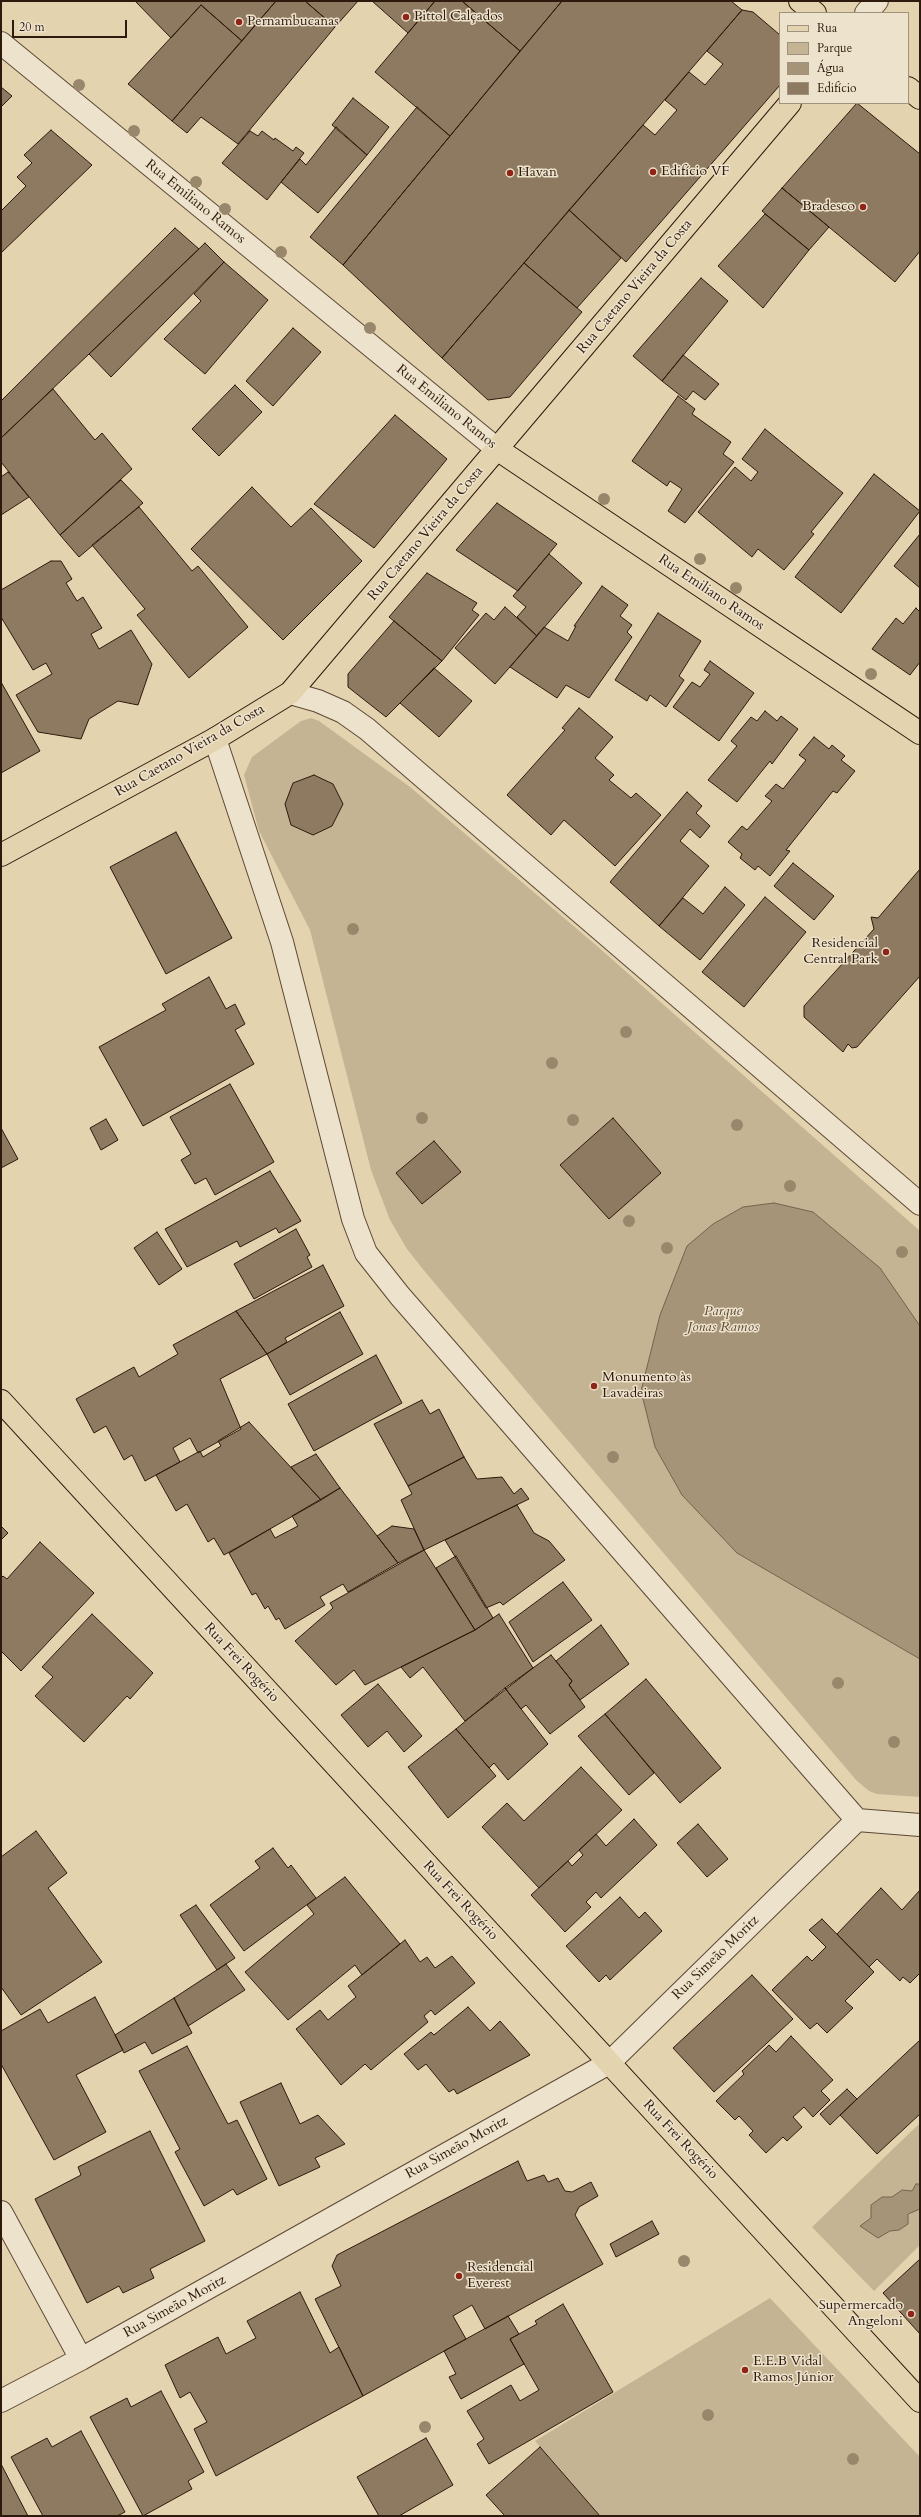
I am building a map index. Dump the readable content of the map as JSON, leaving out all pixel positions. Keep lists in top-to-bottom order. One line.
{"streets":{"main road":["Rua Emiliano Ramos","Rua Caetano Vieira da Costa","Rua Frei Rogério"],"street":["Rua Simeão Moritz"]},"crossings":[["Rua Emiliano Ramos","Rua Caetano Vieira da Costa"],["Rua Frei Rogério","Rua Simeão Moritz"]],"parks":["Parque Jonas Ramos"],"places":["Pittol Calçados","Pernambucanas","Edifício VF","Havan","Bradesco","Residencial Central Park","Monumento às Lavadeiras","Residencial Everest","Supermercado Angeloni","E.E.B Vidal Ramos Júnior"],"legend":["Rua","Parque","Água","Edifício"],"scale_bar":"20 m"}
